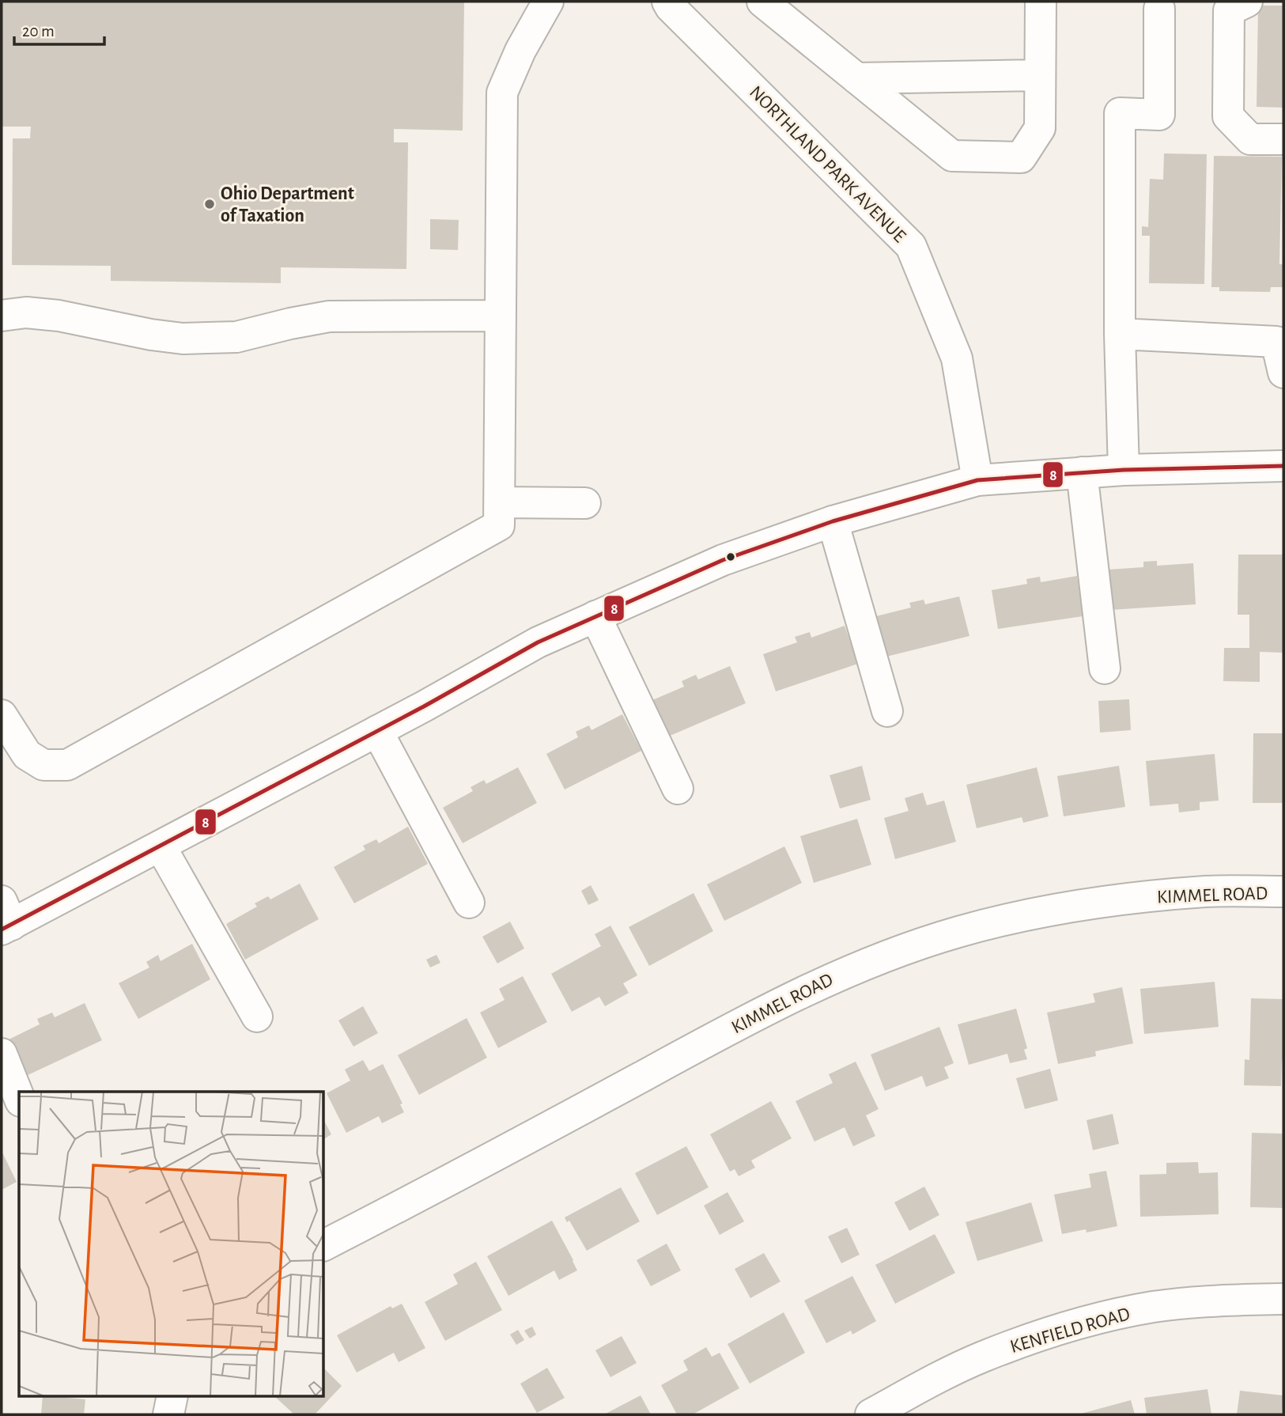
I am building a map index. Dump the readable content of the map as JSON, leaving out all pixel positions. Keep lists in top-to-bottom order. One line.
{"streets":{"street":["NORTHLAND PARK AVENUE","KIMMEL ROAD","KENFIELD ROAD"]},"places":["Ohio Department of Taxation"],"lines":["transit line 8"],"scale_bar":"20 m"}
